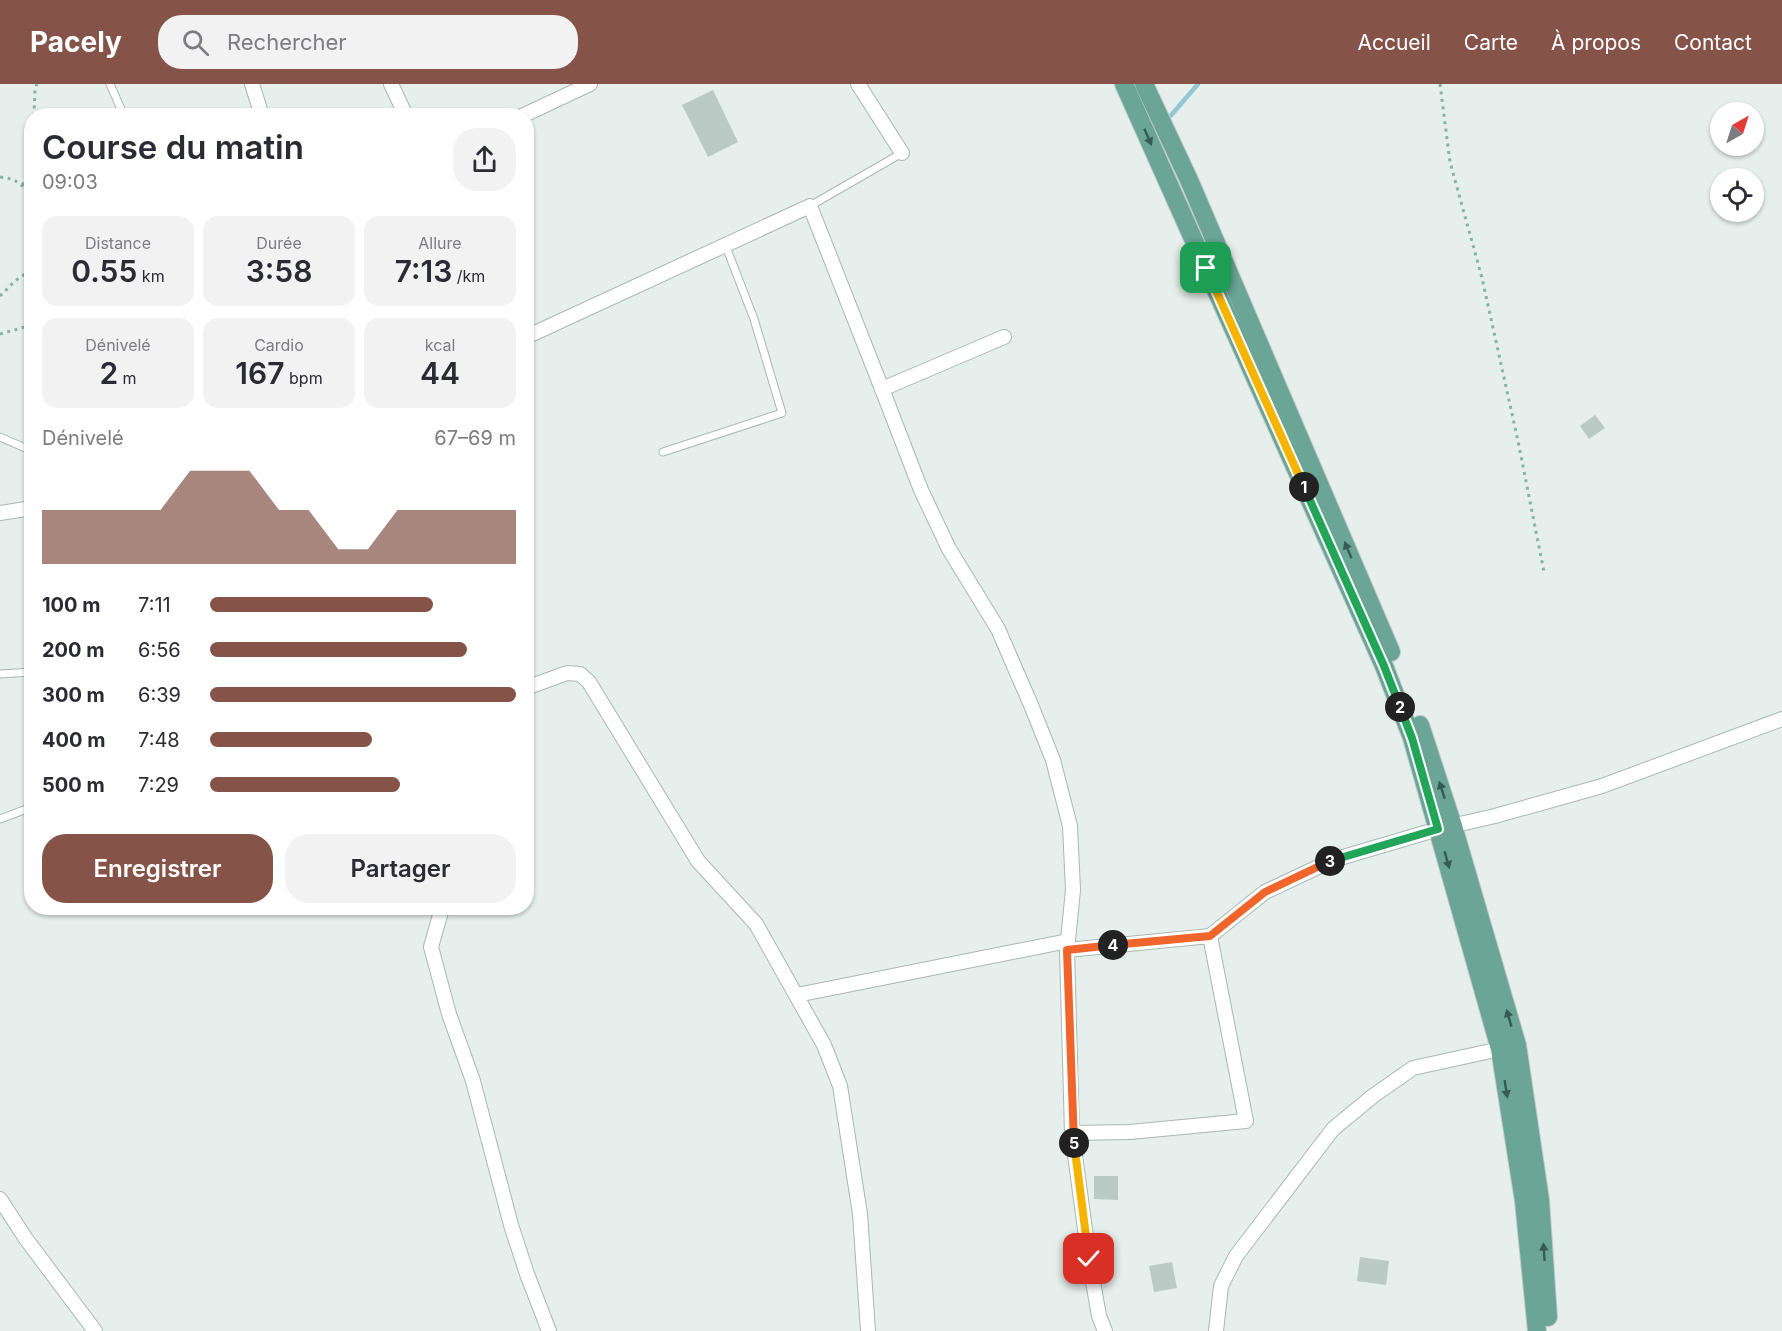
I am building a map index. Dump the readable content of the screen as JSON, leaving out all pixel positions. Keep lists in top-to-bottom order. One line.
{"north":"top right","page":{"header":"Pacely","search":"Rechercher","nav":["Accueil","Carte","À propos","Contact"],"heading":["Course du matin","09:03"],"stats":[["Distance","0.55 km"],["Durée","3:58"],["Allure","7:13 /km"],["Dénivelé","2 m"],["Cardio","167 bpm"],["kcal","44"]],"chart":["Dénivelé","67–69 m"],"pins":["1","2","3","4","5"],"list":[{"name":"100 m","note":"7:11"},{"name":"200 m","note":"6:56"},{"name":"300 m","note":"6:39"},{"name":"400 m","note":"7:48"},{"name":"500 m","note":"7:29"}],"buttons":["Enregistrer","Partager"]}}
